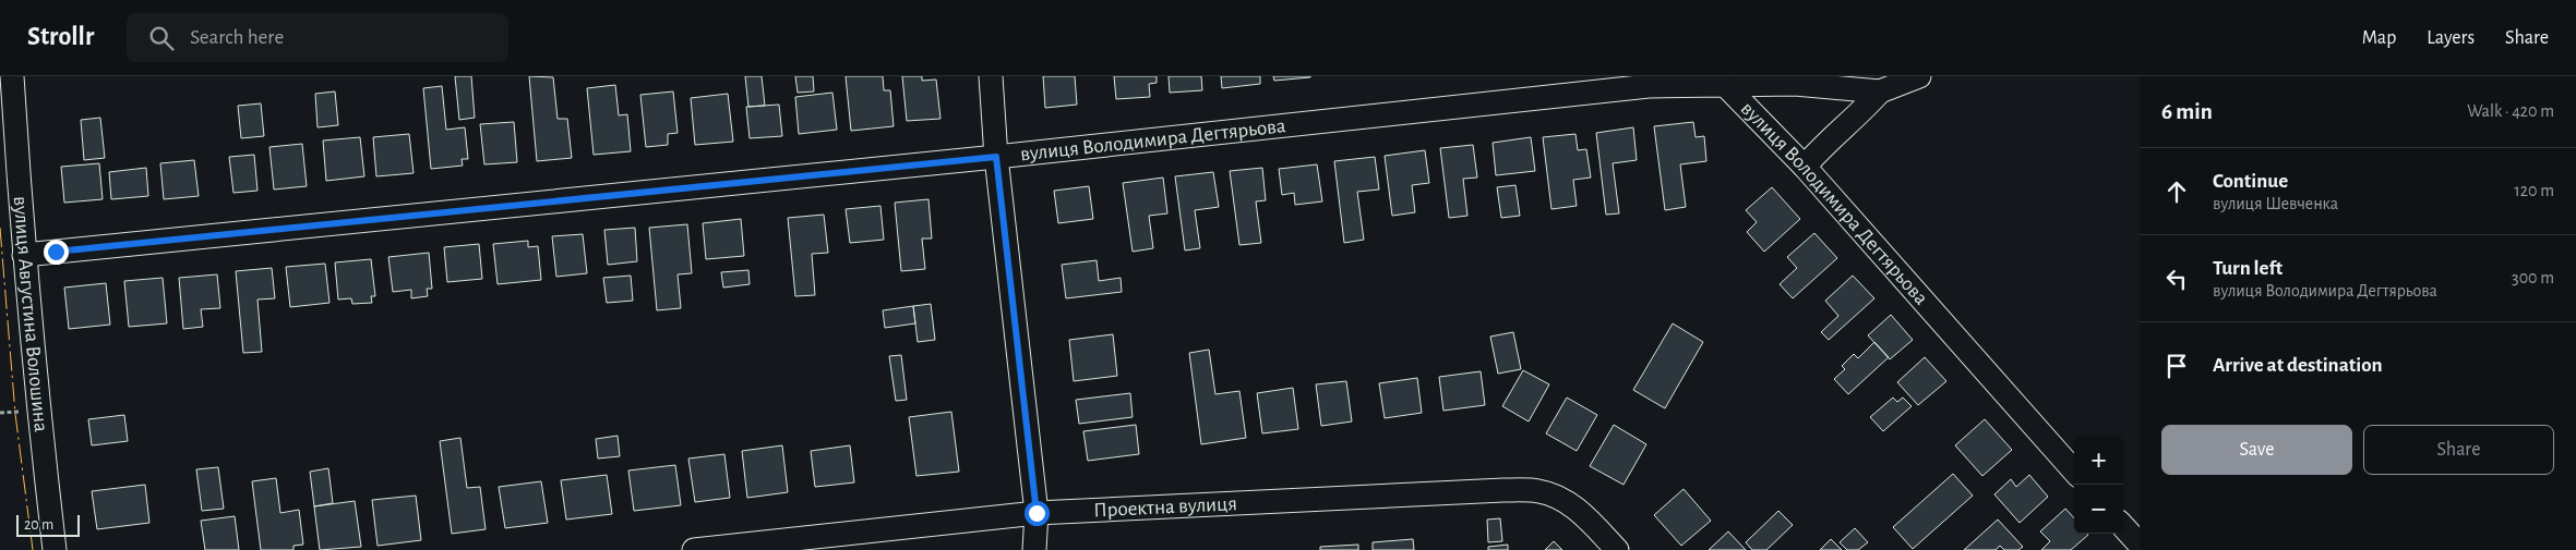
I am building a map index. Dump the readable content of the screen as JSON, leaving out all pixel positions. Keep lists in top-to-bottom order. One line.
{"streets":{"street":["вулиця Володимира Дегтярьова","вулиця Августина Волошина","Проектна вулиця"]},"crossings":[["вулиця Володимира Дегтярьова","вулиця Августина Волошина"]],"scale_bar":"20 m","page":{"header":"Strollr","search":"Search here","nav":["Map","Layers","Share"],"heading":["6 min","Walk · 420 m"],"list":[["Continue","вулиця Шевченка","120 m"],["Turn left","вулиця Володимира Дегтярьова","300 m"],"Arrive at destination"],"buttons":["Save","Share"],"map_buttons":["+","−"],"scale":"20 m"}}
